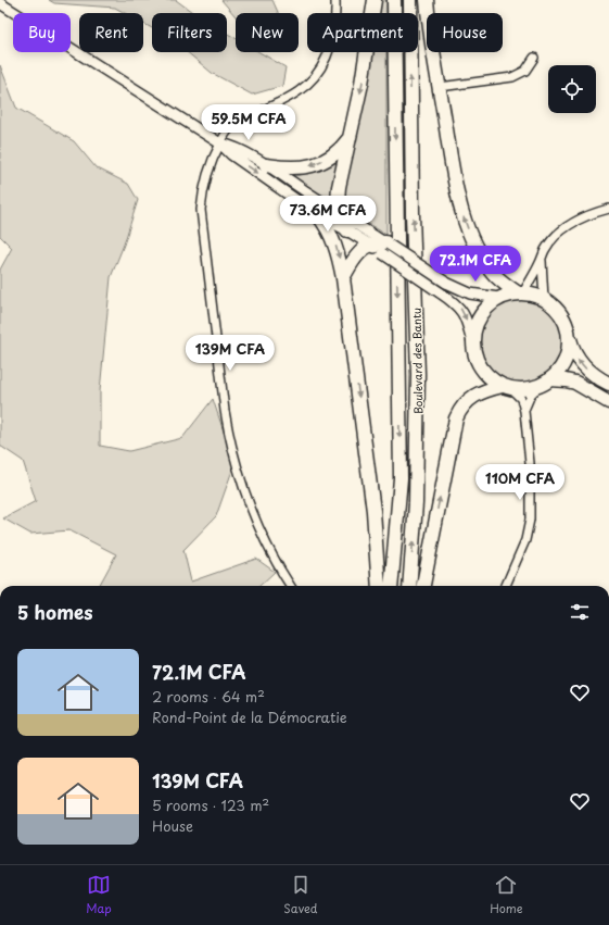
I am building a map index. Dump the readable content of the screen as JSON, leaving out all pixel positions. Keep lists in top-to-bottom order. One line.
{"streets":{"main road":["Boulevard des Bantu"]},"page":{"chip":["Buy","Rent","Filters","New","Apartment","House"],"price":["59.5M CFA","73.6M CFA","72.1M CFA","139M CFA","110M CFA"],"heading":"5 homes","list":[{"name":"72.1M CFA","note":"2 rooms · 64 m² · Rond-Point de la Démocratie"},{"name":"139M CFA","note":"5 rooms · 123 m² · House"}],"tabs":["Map","Saved","Home"]}}
